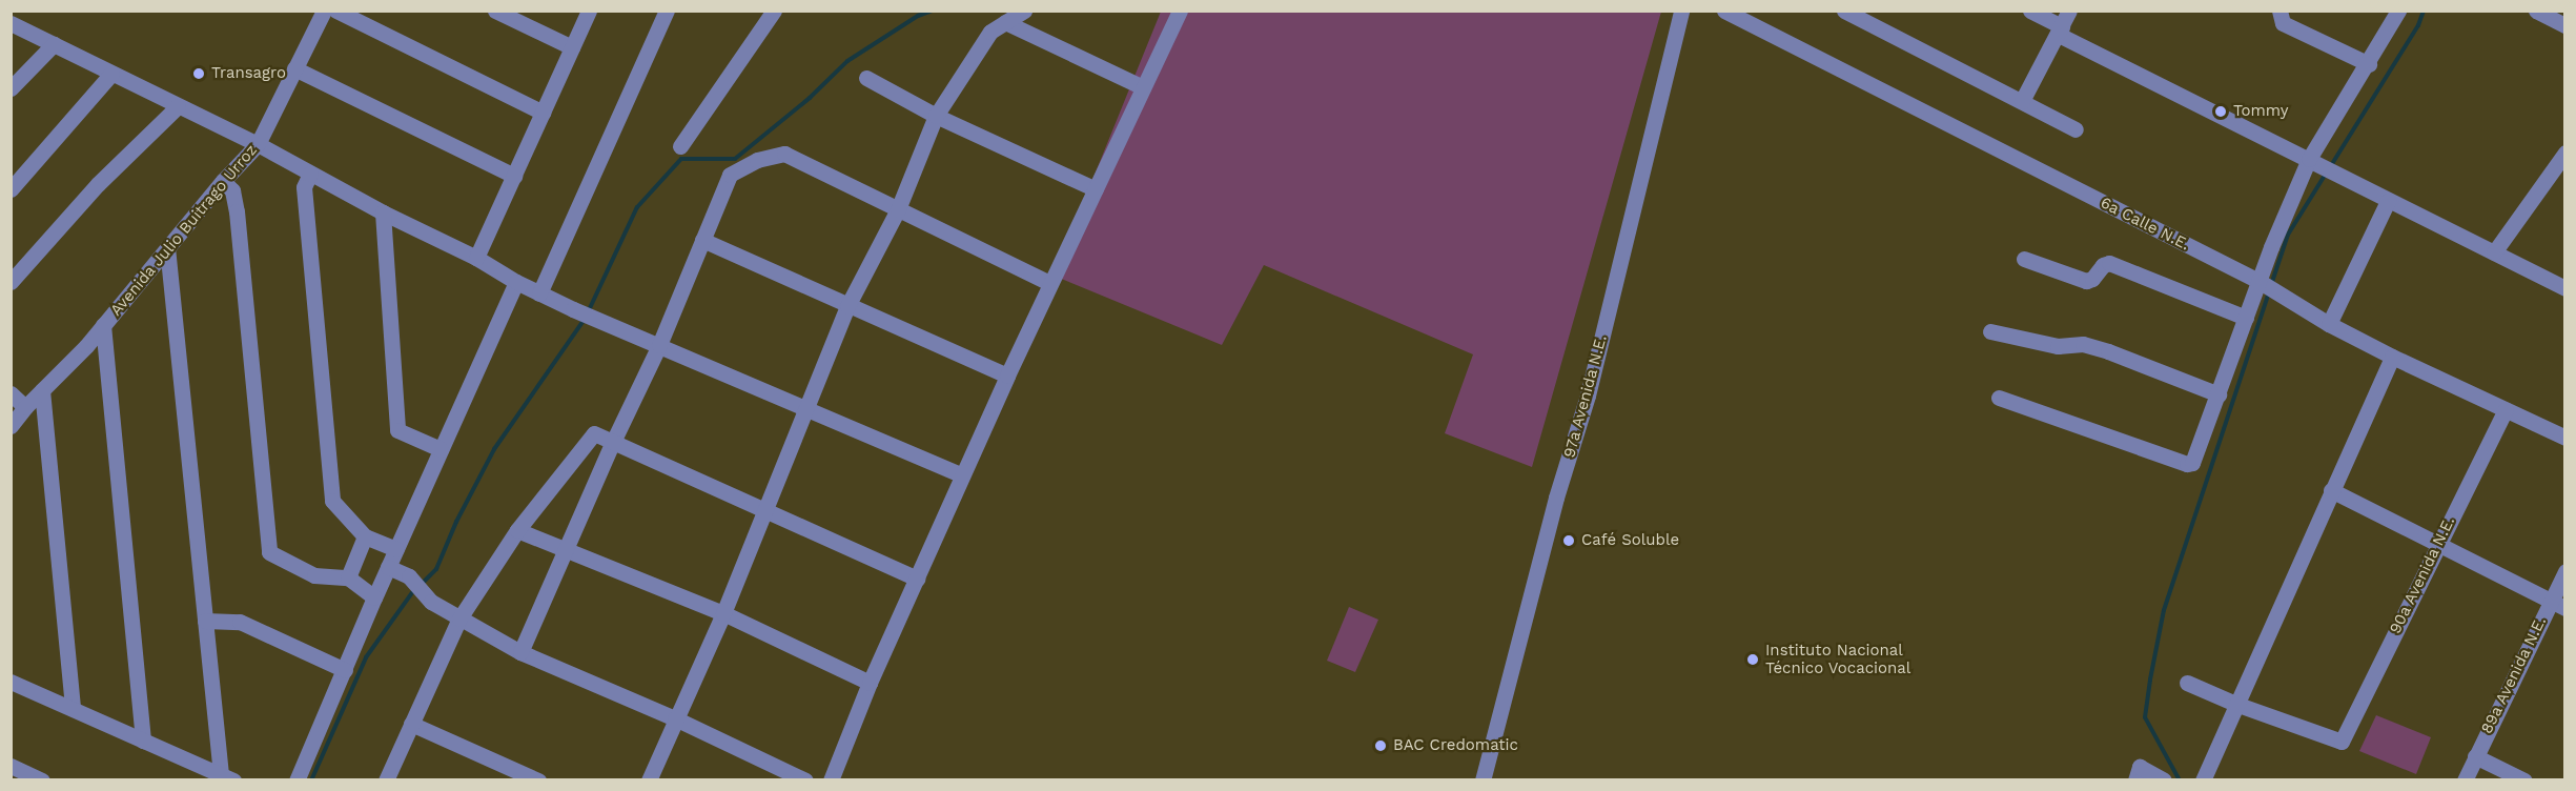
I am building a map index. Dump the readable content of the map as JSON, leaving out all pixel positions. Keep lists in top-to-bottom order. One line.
{"streets":{"street":["6a Calle N.E.","Avenida Julio Buitrago Urroz","97a Avenida N.E.","90a Avenida N.E.","89a Avenida N.E."]},"crossings":[["6a Calle N.E.","90a Avenida N.E."]],"places":["Transagro","Tommy","Café Soluble","Instituto Nacional Técnico Vocacional","BAC Credomatic"]}
